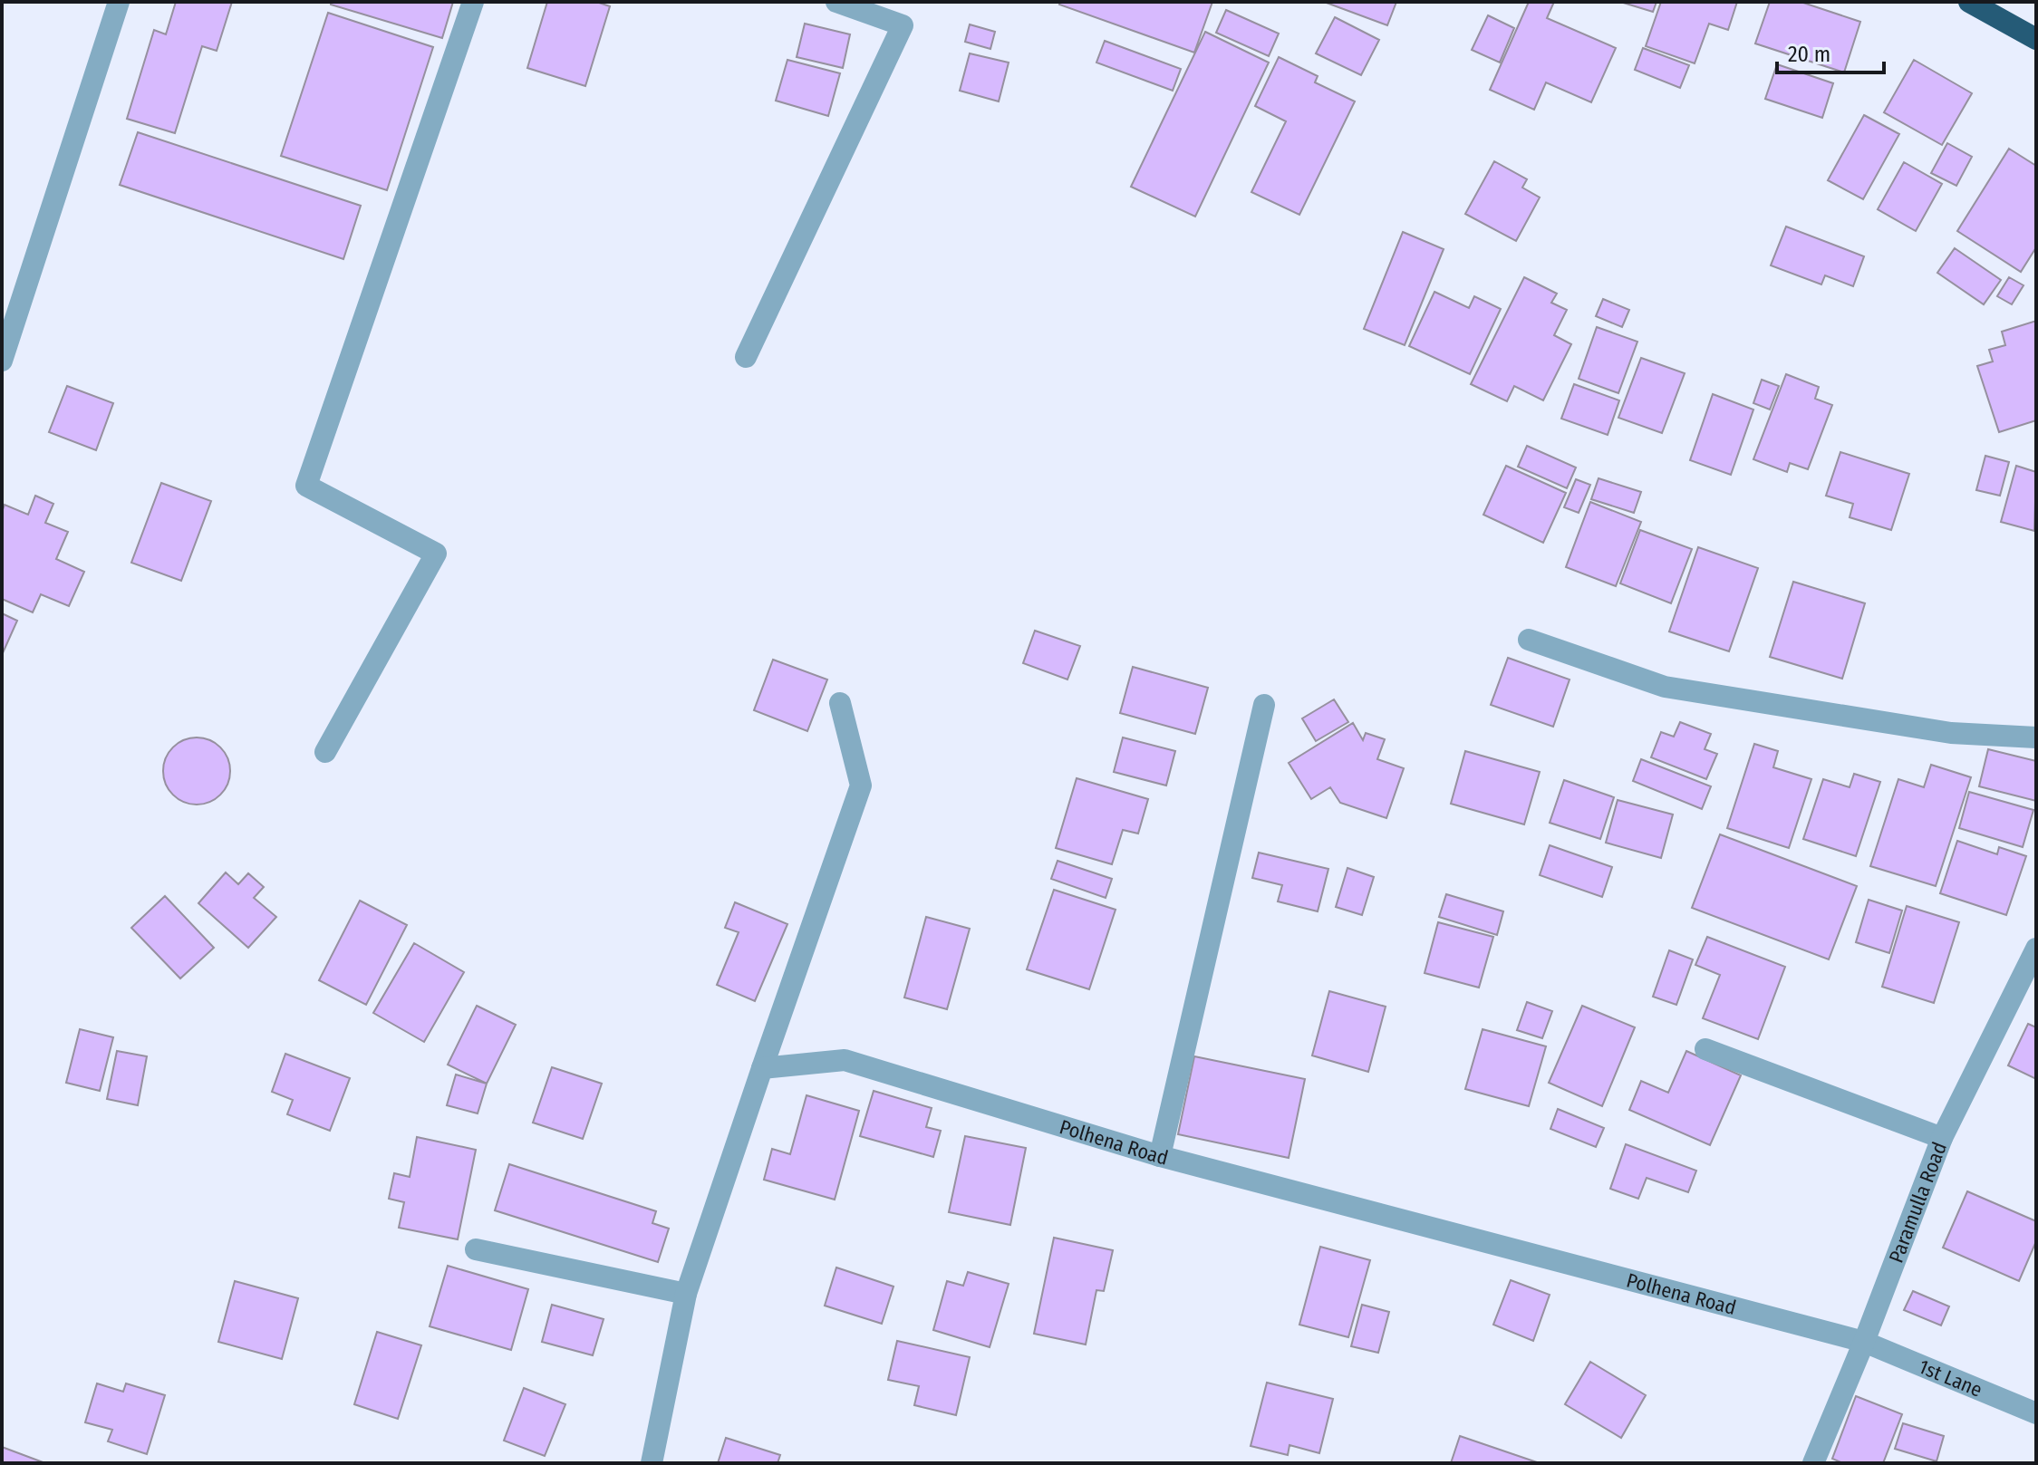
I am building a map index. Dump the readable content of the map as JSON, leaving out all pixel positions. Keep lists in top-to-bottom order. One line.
{"streets":{"street":["Polhena Road","Paramulla Road","1st Lane"]},"crossings":[["Polhena Road","Paramulla Road"],["Polhena Road","1st Lane"],["Paramulla Road","1st Lane"]],"scale_bar":"20 m"}
